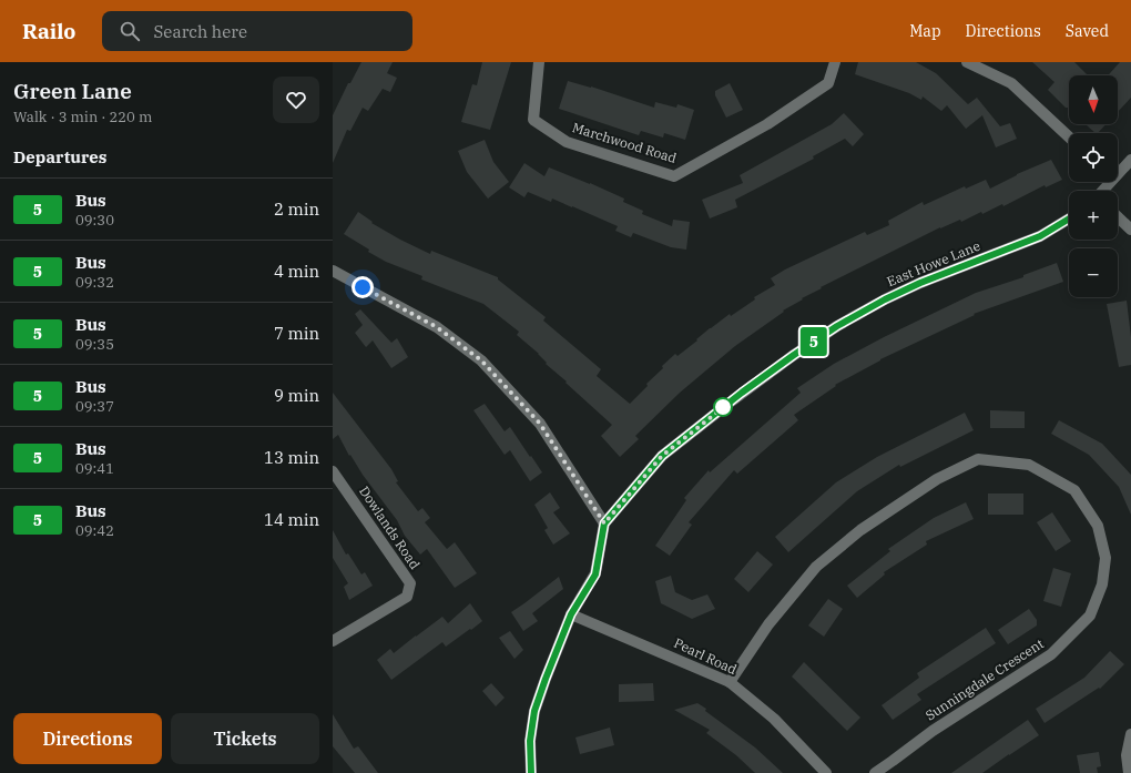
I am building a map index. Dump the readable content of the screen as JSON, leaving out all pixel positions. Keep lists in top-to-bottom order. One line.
{"streets":{"street":["Marchwood Road","East Howe Lane","Dowlands Road","Pearl Road","Sunningdale Crescent"]},"crossings":[["Pearl Road","Sunningdale Crescent"]],"lines":["bus line 5"],"north":"bottom","page":{"header":"Railo","search":"Search here","nav":["Map","Directions","Saved"],"heading":[["Green Lane","Walk · 3 min · 220 m"],"Departures"],"on_map":"5","map_buttons":["+","−"],"list":[{"mark":"5","name":"Bus","note":"09:30","value":"2 min"},{"mark":"5","name":"Bus","note":"09:32","value":"4 min"},{"mark":"5","name":"Bus","note":"09:35","value":"7 min"},{"mark":"5","name":"Bus","note":"09:37","value":"9 min"},{"mark":"5","name":"Bus","note":"09:41","value":"13 min"},{"mark":"5","name":"Bus","note":"09:42","value":"14 min"}],"buttons":["Directions","Tickets"]}}
